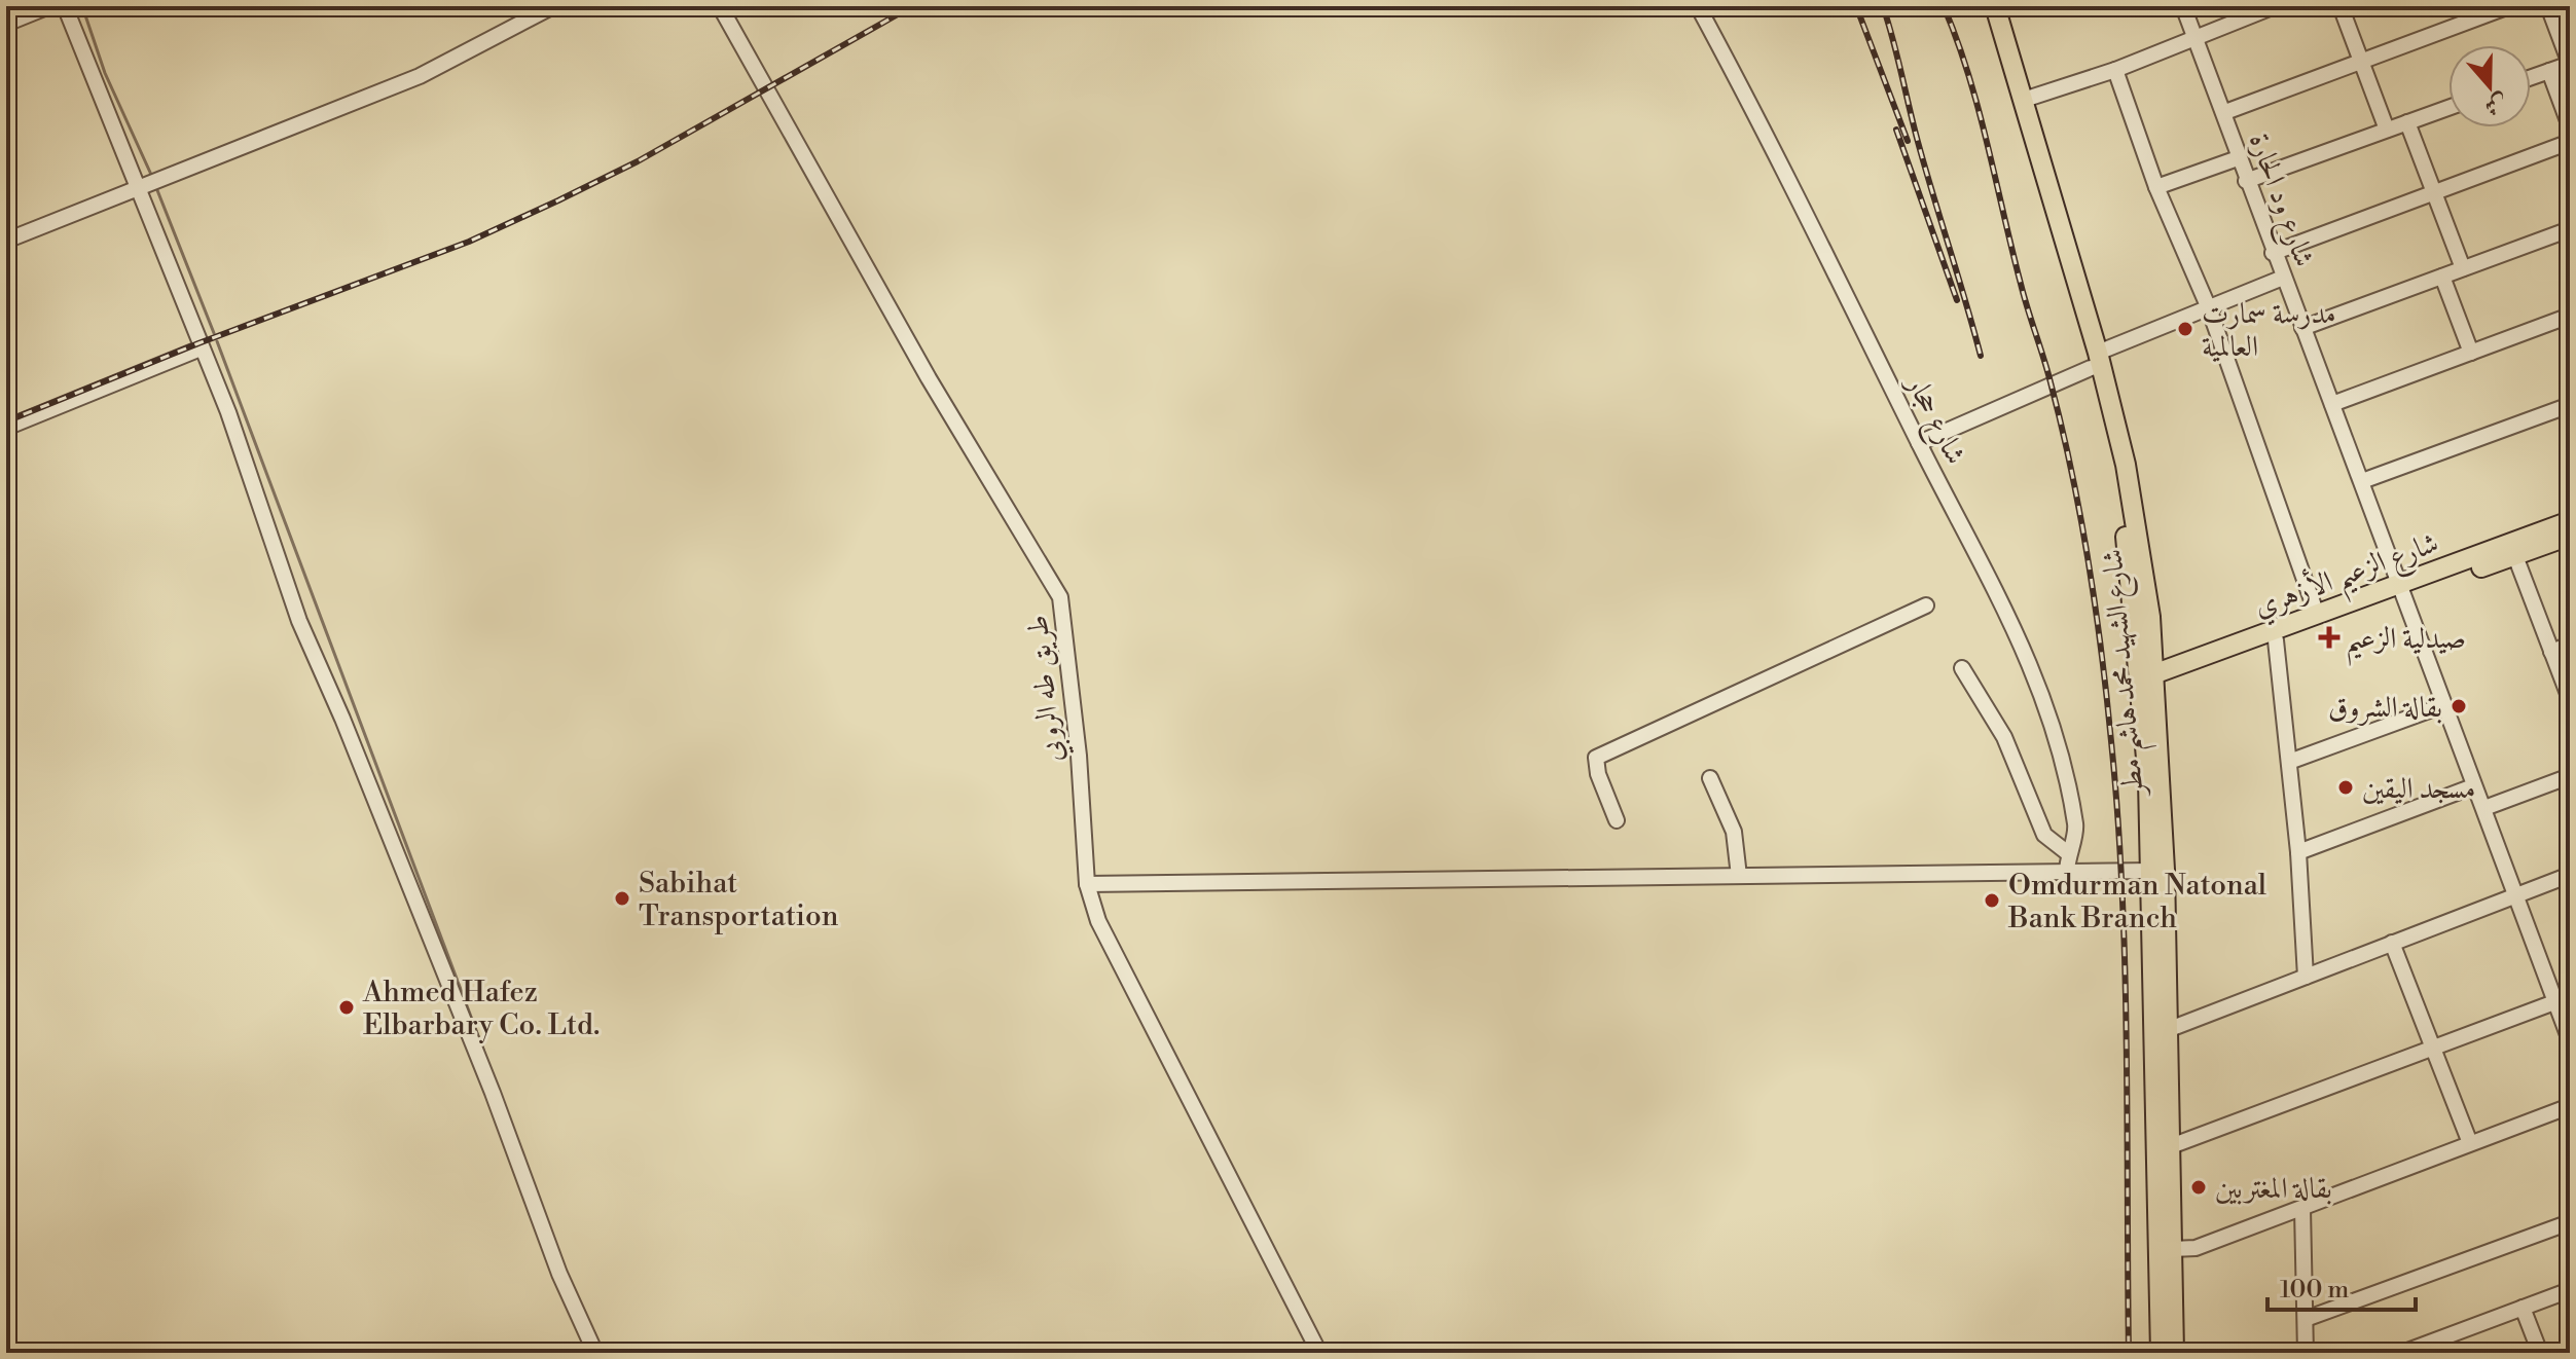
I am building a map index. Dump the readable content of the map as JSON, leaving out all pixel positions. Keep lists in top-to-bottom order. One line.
{"streets":{"main road":["شارع الزعيم الأزهري","شارع الشهيد محمد هاشم مطر"],"street":["شارع ود الحارة","شارع حجار","طريق طه الروبي"]},"crossings":[["شارع ود الحارة","شارع الزعيم الأزهري"],["شارع الزعيم الأزهري","شارع الشهيد محمد هاشم مطر"]],"places":{"other":["مدرسة سمارت العالمية","بقالة الشروق","مسجد اليقين","Sabihat Transportation","Omdurman Natonal Bank Branch","Ahmed Hafez Elbarbary Co. Ltd.","بقالة المغتربين"],"health":["صيدلية الزعيم"]},"scale_bar":"100 m","north":"bottom"}
